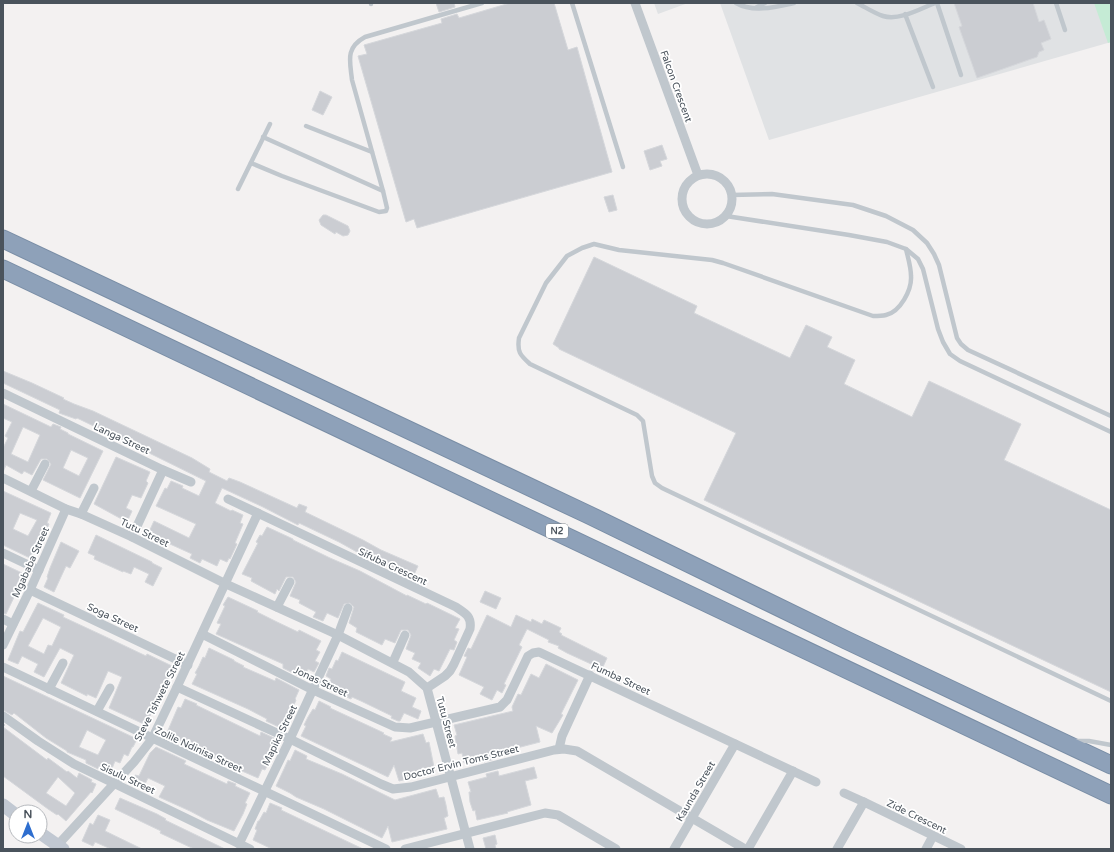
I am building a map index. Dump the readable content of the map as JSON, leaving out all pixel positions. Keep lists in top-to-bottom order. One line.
{"streets":{"highway":["N2"],"street":["Falcon Crescent","Langa Street","Tutu Street","Mgababa Street","Sifuba Crescent","Soga Street","Fumba Street","Jonas Street","Steve Tshwete Street","Mapika Street","Zolile Ndinisa Street","Doctor Ervin Toms Street","Sisulu Street","Kaunda Street","Zide Crescent"]},"crossings":[["Tutu Street","Mgababa Street"],["Tutu Street","Sifuba Crescent"],["Tutu Street","Fumba Street"],["Tutu Street","Jonas Street"],["Tutu Street","Steve Tshwete Street"],["Tutu Street","Mapika Street"],["Tutu Street","Doctor Ervin Toms Street"],["Mgababa Street","Soga Street"],["Sifuba Crescent","Steve Tshwete Street"],["Soga Street","Steve Tshwete Street"],["Fumba Street","Jonas Street"],["Fumba Street","Kaunda Street"],["Jonas Street","Steve Tshwete Street"],["Jonas Street","Mapika Street"],["Steve Tshwete Street","Zolile Ndinisa Street"],["Steve Tshwete Street","Doctor Ervin Toms Street"],["Steve Tshwete Street","Sisulu Street"],["Mapika Street","Zolile Ndinisa Street"],["Mapika Street","Doctor Ervin Toms Street"],["Mapika Street","Sisulu Street"],["Doctor Ervin Toms Street","Kaunda Street"]],"north":"top"}
